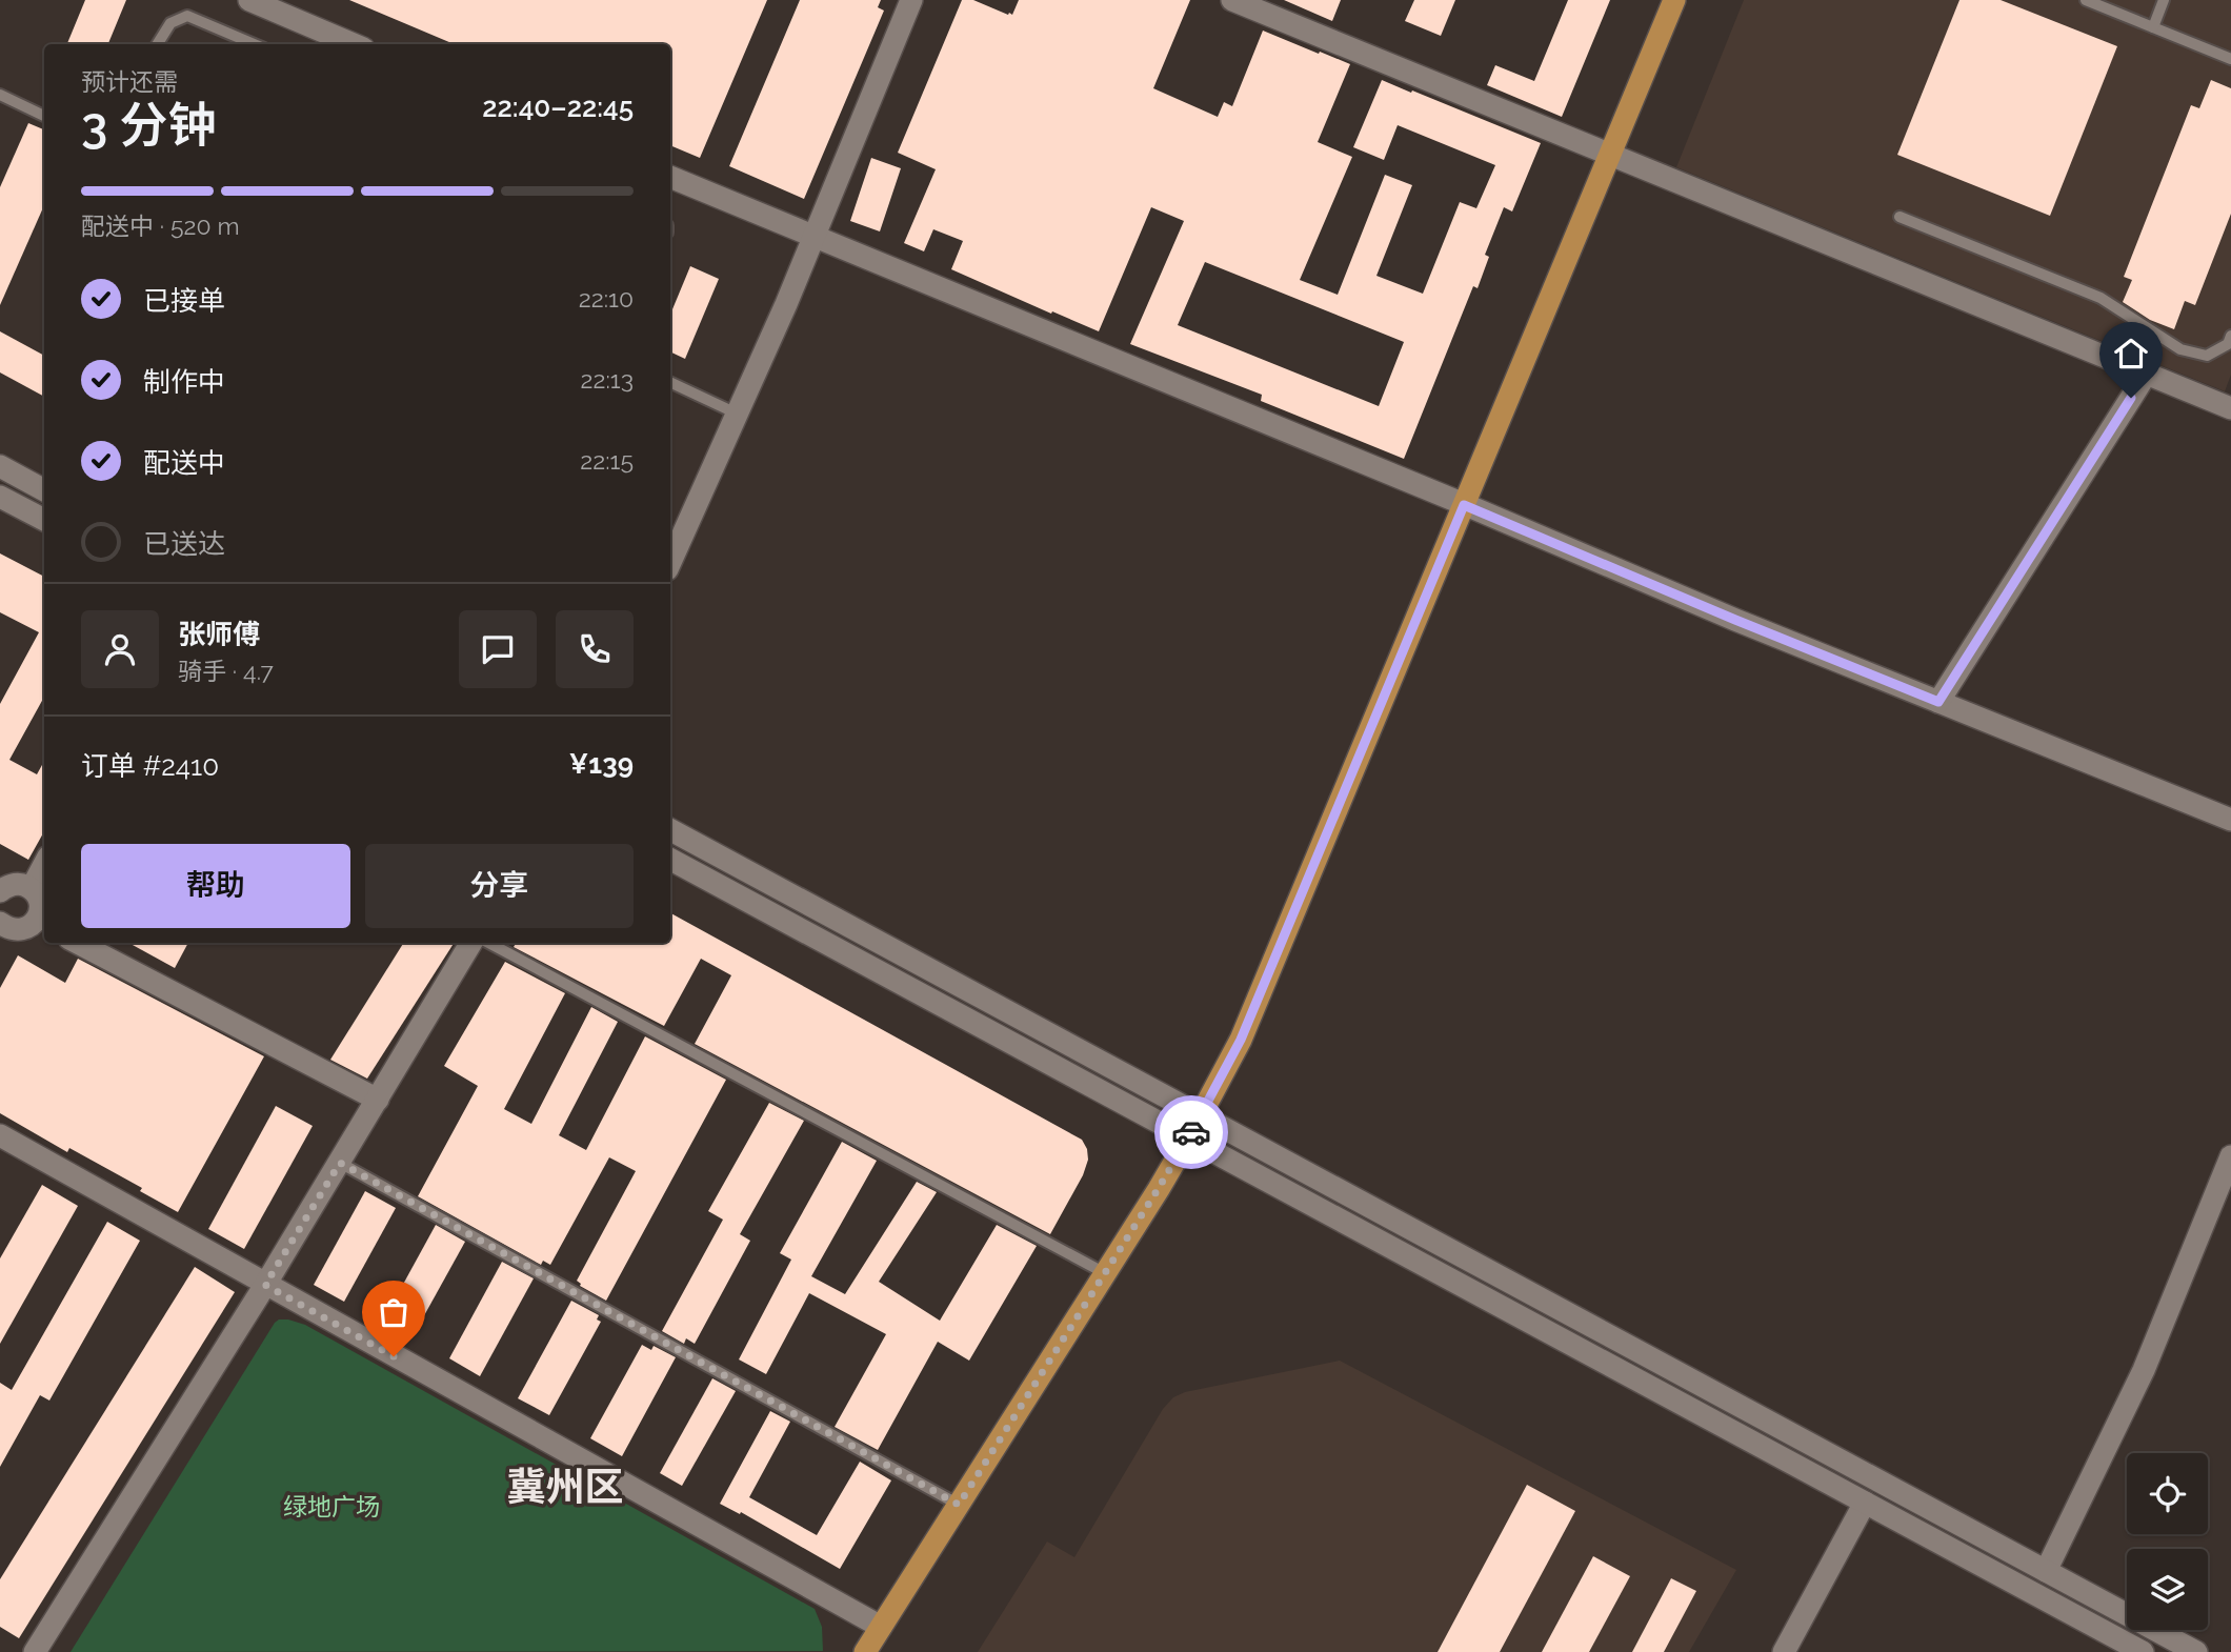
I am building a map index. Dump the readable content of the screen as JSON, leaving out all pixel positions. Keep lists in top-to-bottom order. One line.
{"districts":["冀州区"],"parks":["绿地广场"],"page":{"heading":["3 分钟","预计还需","22:40–22:45"],"panel":["张师傅","骑手 · 4.7","订单 #2410","¥139"],"bar":"配送中 · 520 m","list":[["已接单","22:10"],["制作中","22:13"],["配送中","22:15"],"已送达"],"buttons":["帮助","分享"]}}
